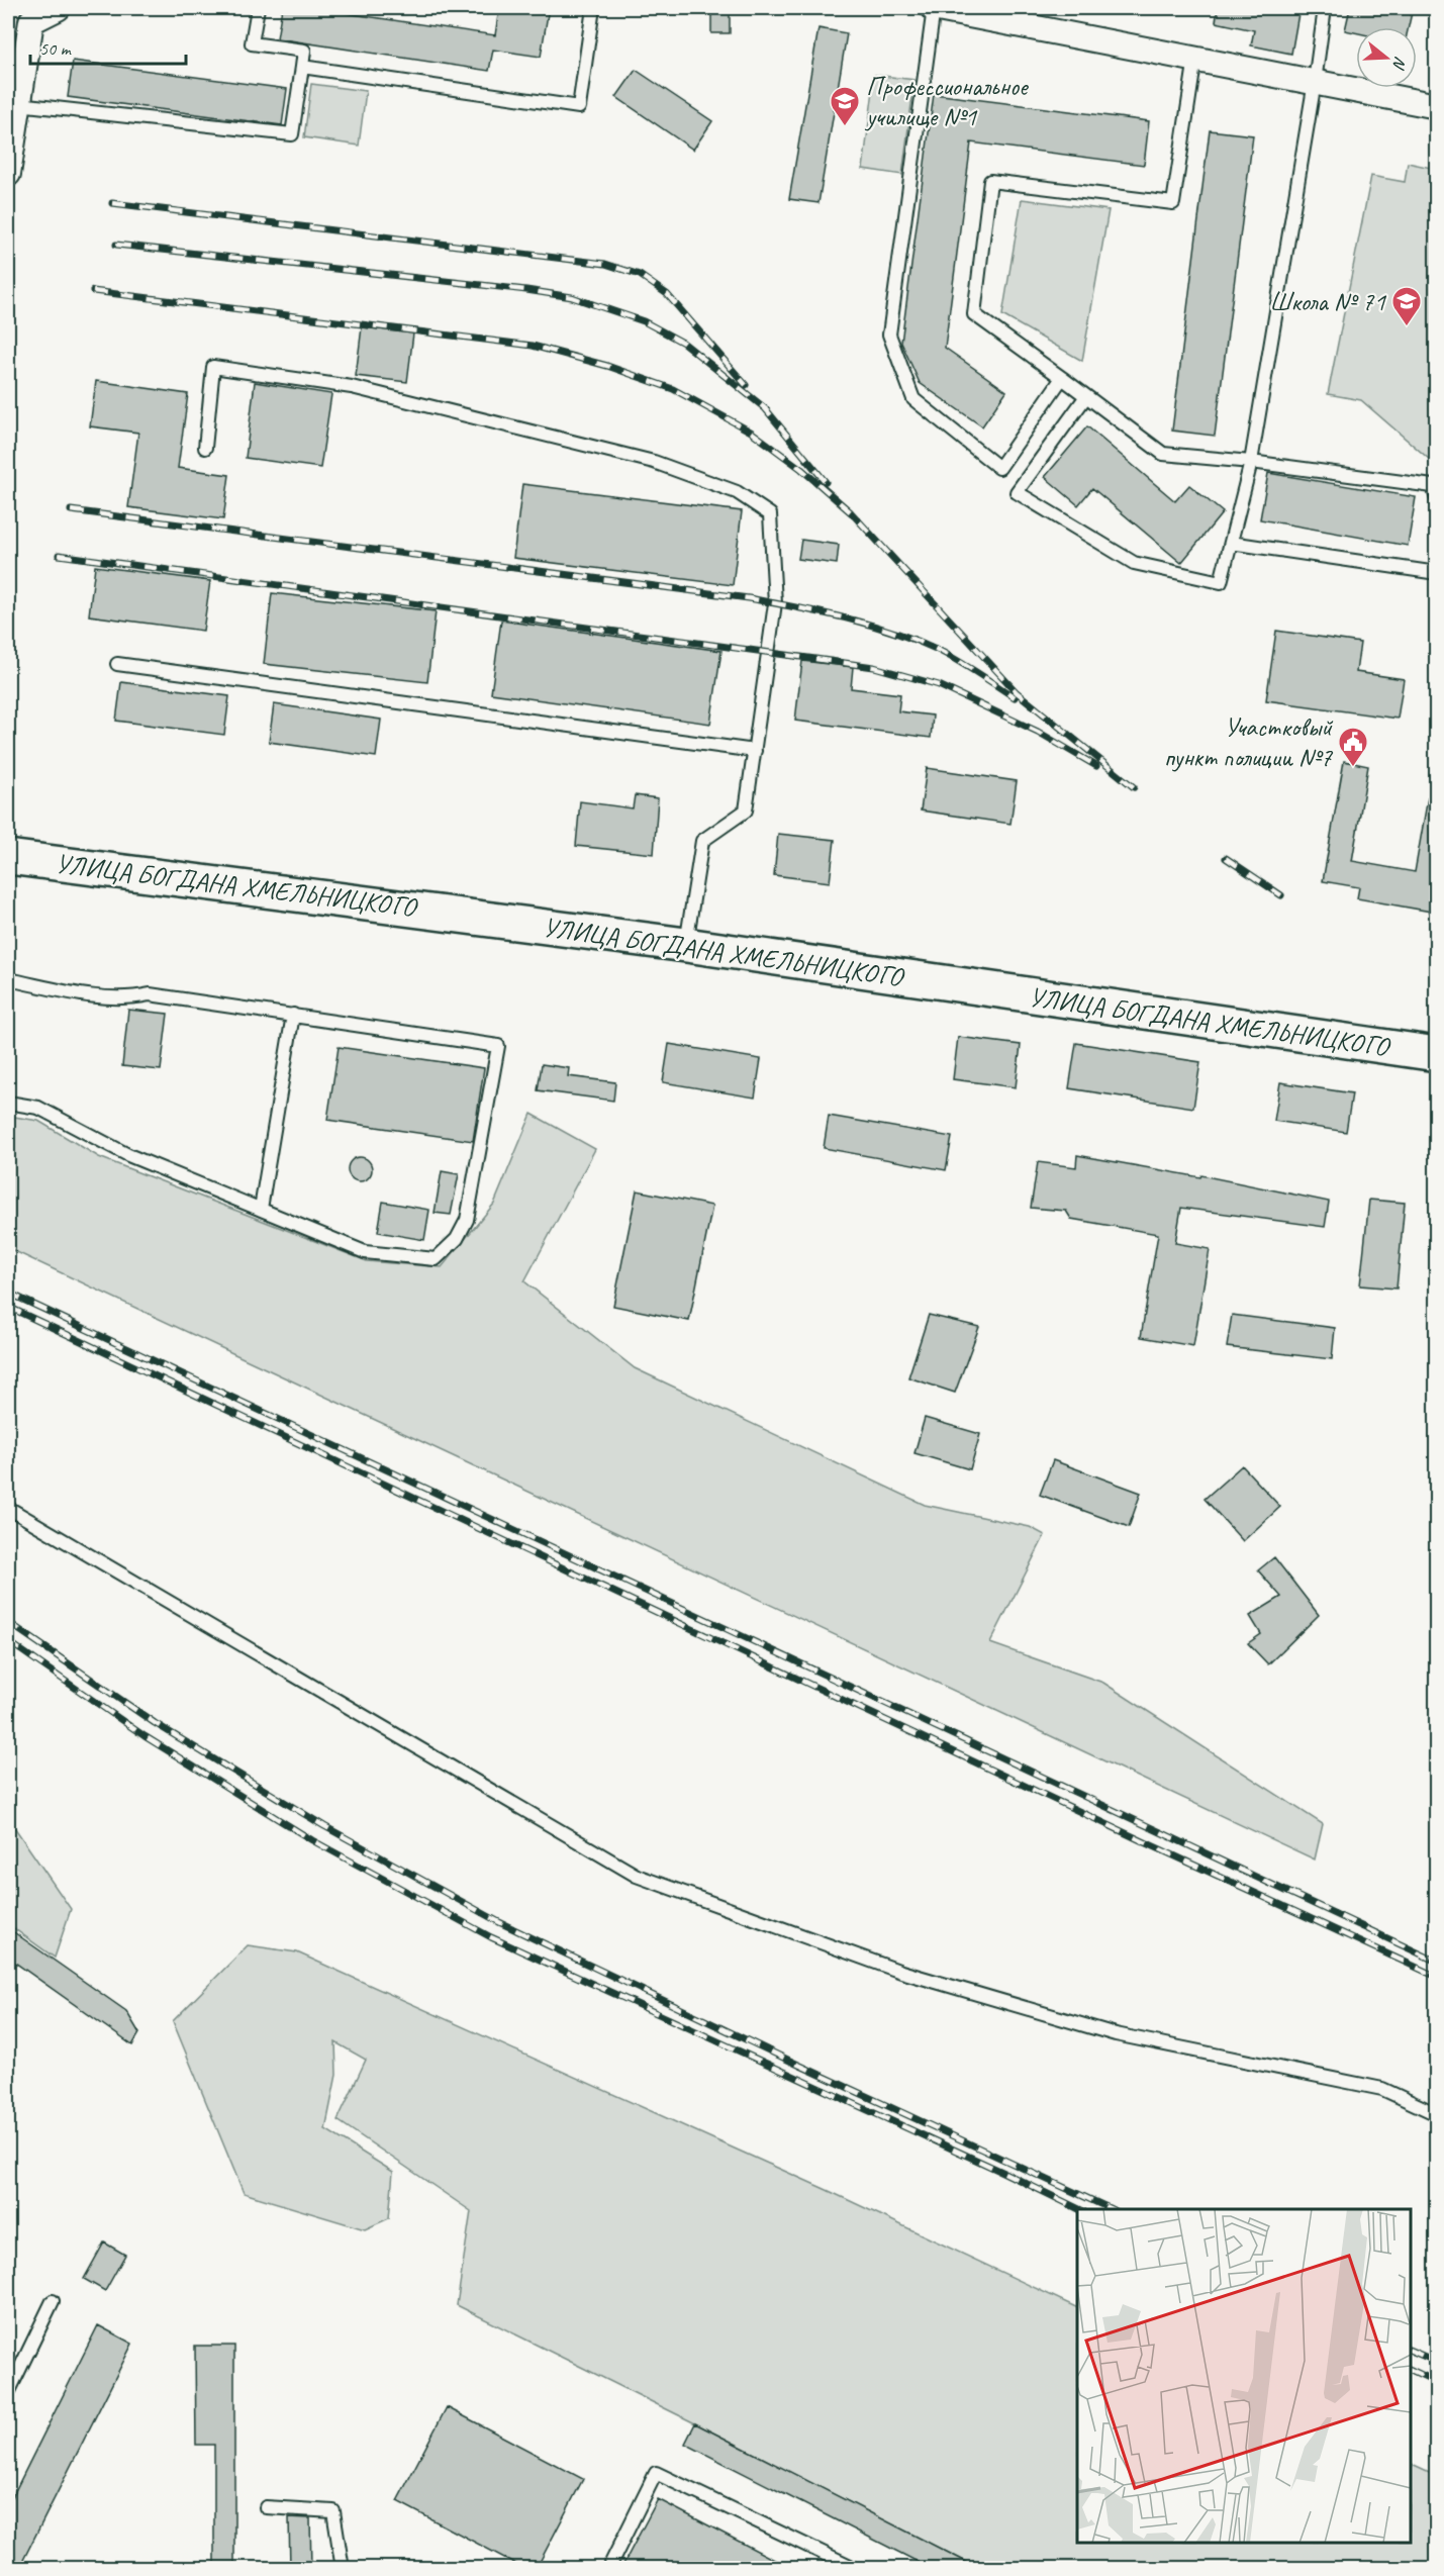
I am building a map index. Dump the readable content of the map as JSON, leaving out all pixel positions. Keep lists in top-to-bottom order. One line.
{"streets":{"main road":["УЛИЦА БОГДАНА ХМЕЛЬНИЦКОГО"]},"places":{"school or university":["Профессиональное училище №1","Школа № 71"],"public building":["Участковый пункт полиции №7"]},"scale_bar":"50 m","north":"right"}
